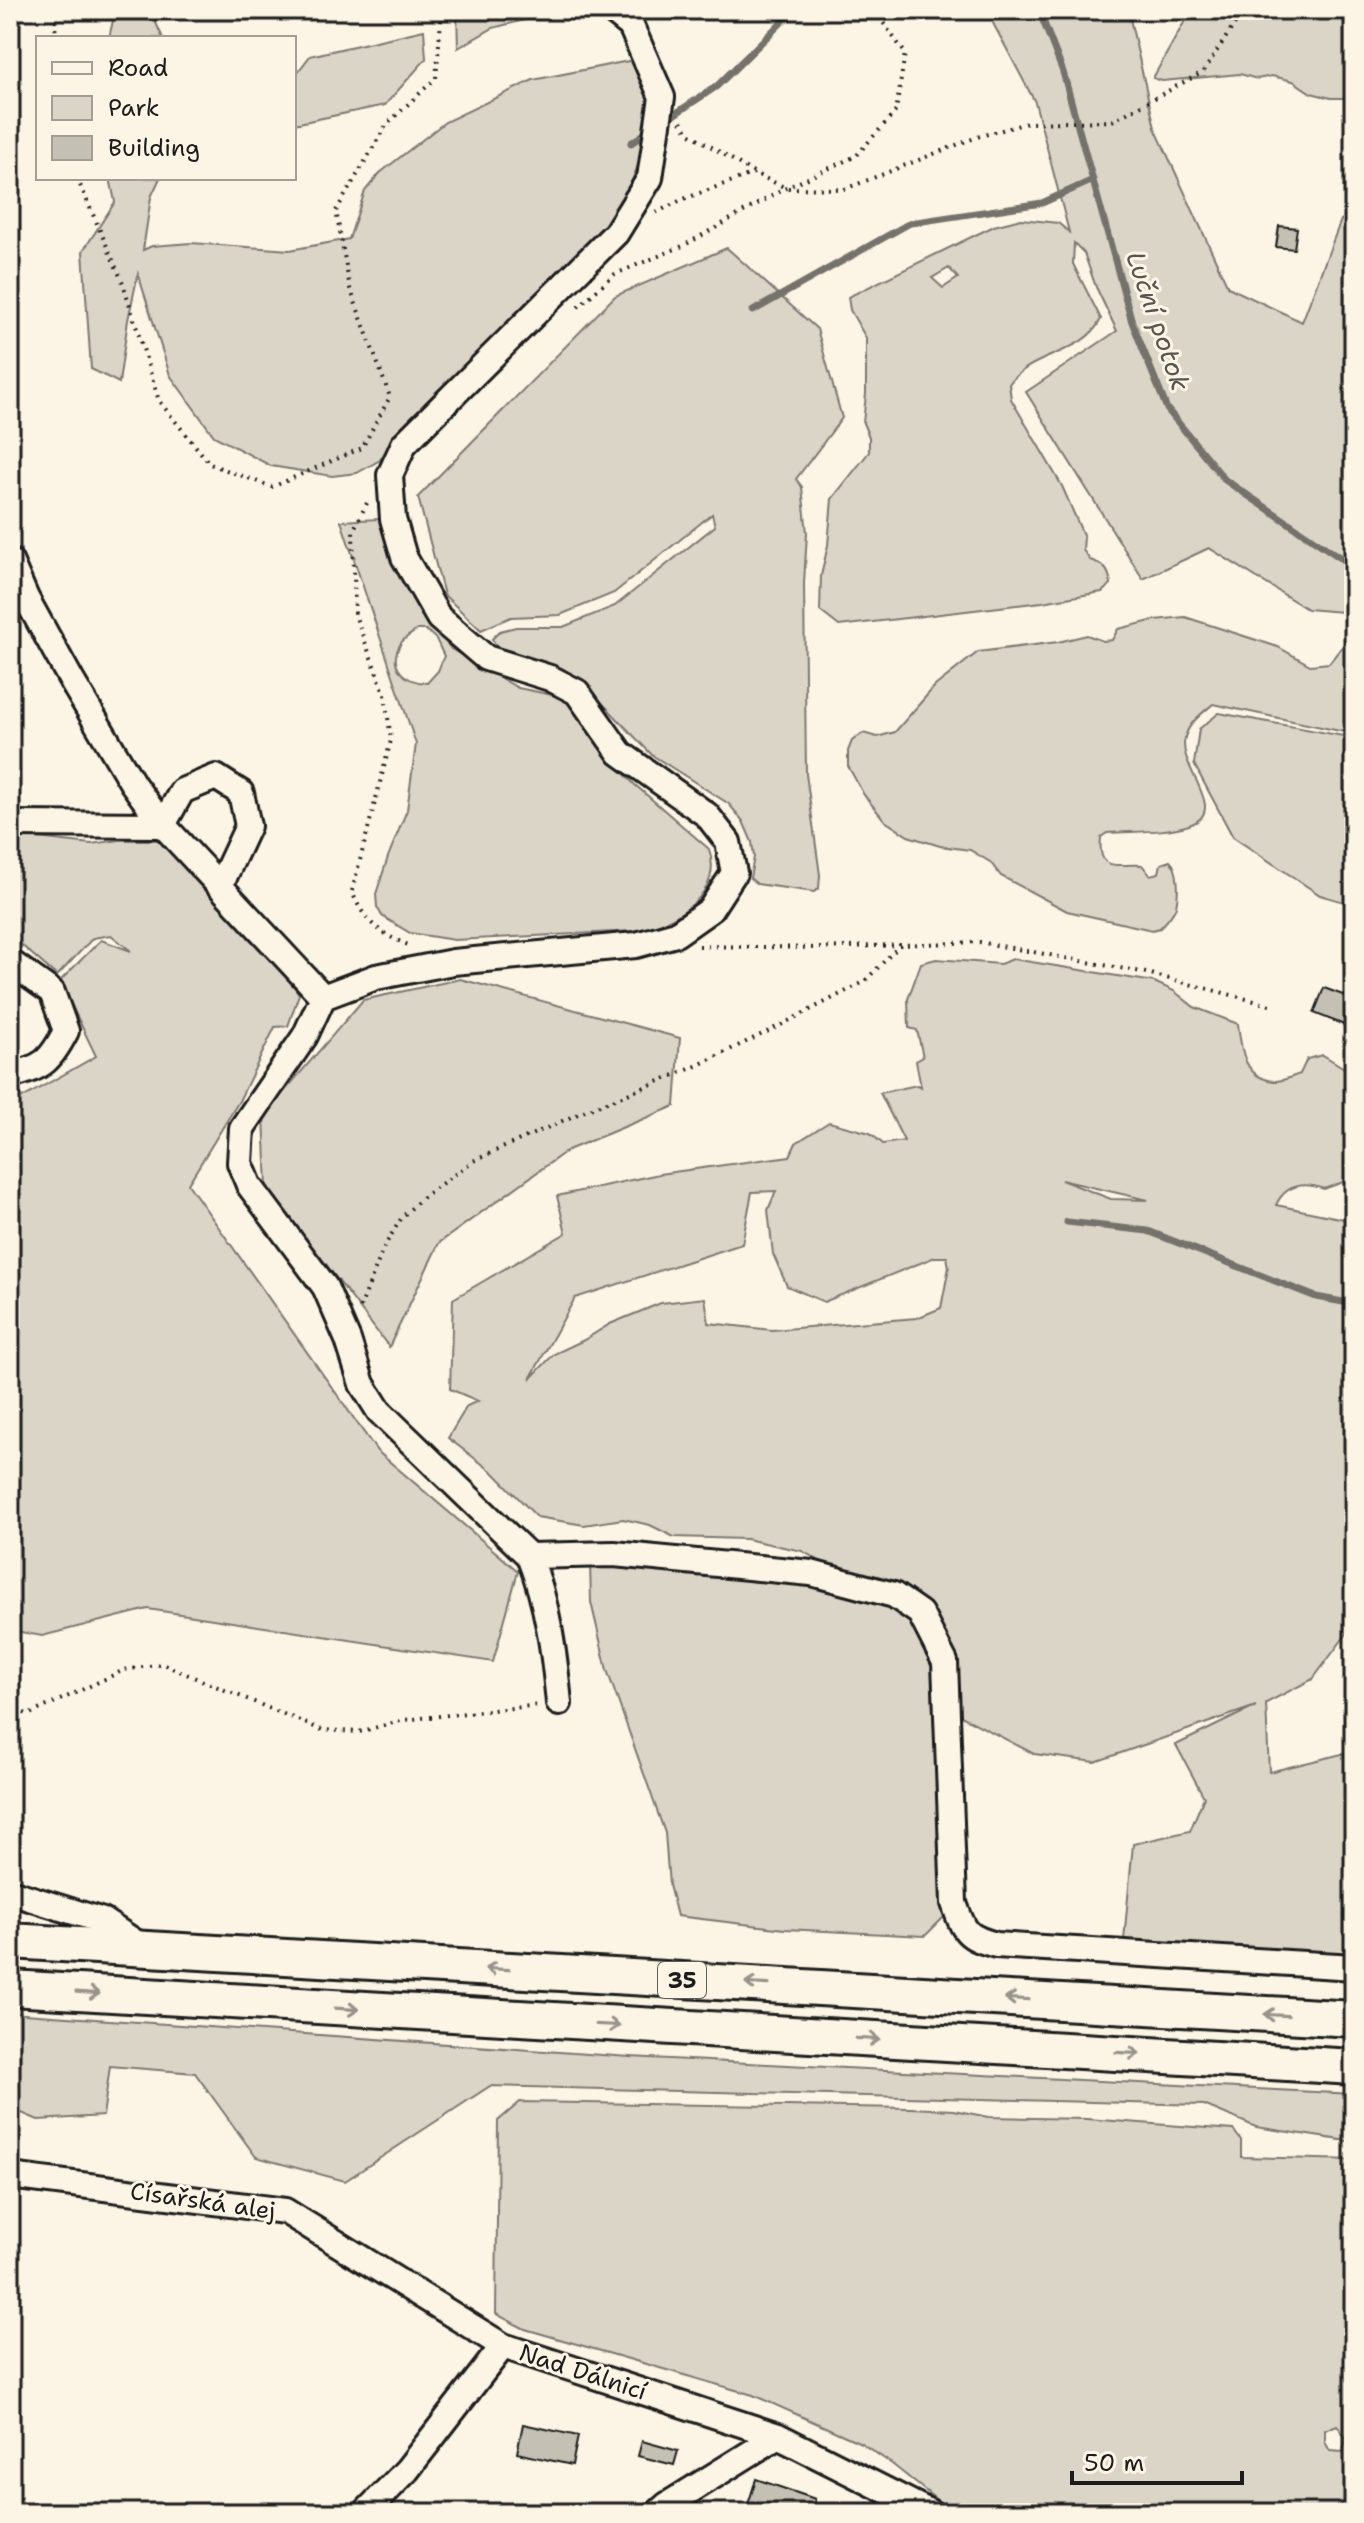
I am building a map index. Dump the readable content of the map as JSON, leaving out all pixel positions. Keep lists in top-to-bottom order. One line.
{"streets":{"highway":["35"],"street":["Císařská alej","Nad Dálnicí"]},"crossings":[["Císařská alej","Nad Dálnicí"]],"water":["Luční potok"],"legend":["Road","Park","Building"],"scale_bar":"50 m"}
